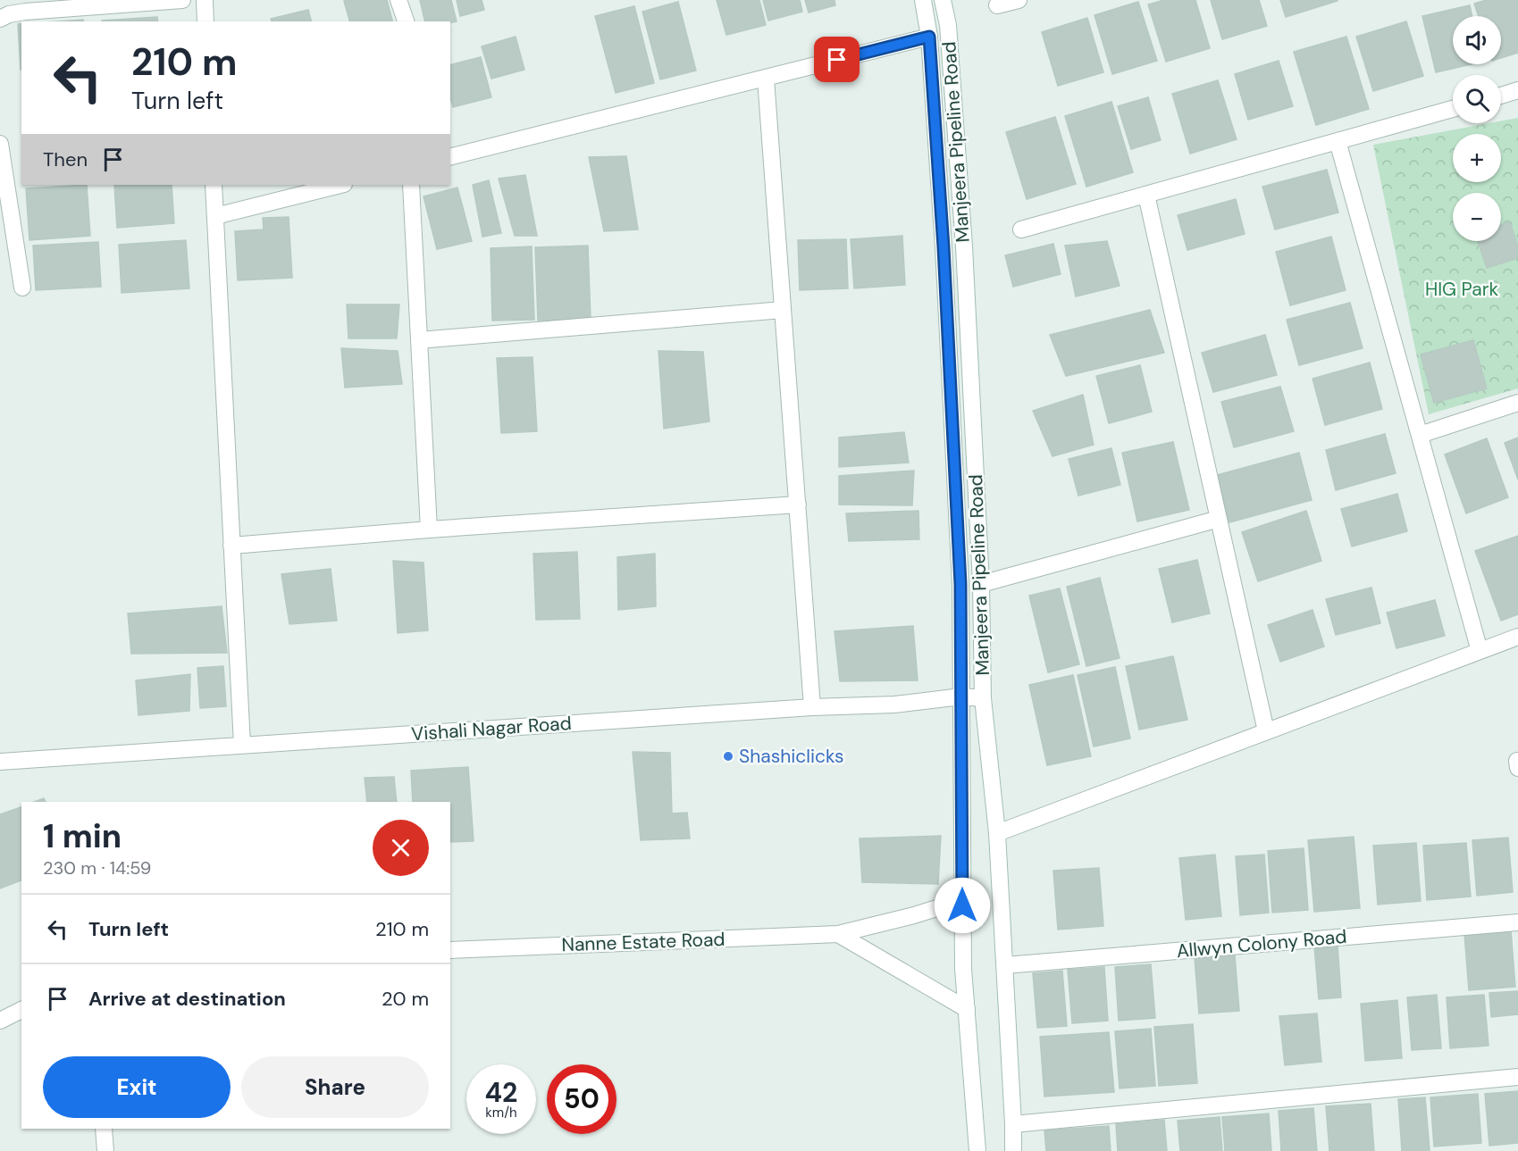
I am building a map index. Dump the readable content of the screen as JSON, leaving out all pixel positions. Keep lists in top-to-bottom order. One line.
{"streets":{"street":["Manjeera Pipeline Road","Vishali Nagar Road","Nanne Estate Road","Allwyn Colony Road"]},"crossings":[["Manjeera Pipeline Road","Vishali Nagar Road"],["Manjeera Pipeline Road","Nanne Estate Road"],["Manjeera Pipeline Road","Allwyn Colony Road"]],"parks":["HIG Park"],"places":["Shashiclicks"],"page":{"map_buttons":["+","−"],"turn":["210 m","Turn left"],"then":"Then","heading":["1 min","230 m · 14:59"],"list":[{"name":"Turn left","value":"210 m"},{"name":"Arrive at destination","value":"20 m"}],"buttons":["Exit","Share"],"speed":"42 km/h","limit":"50"}}
